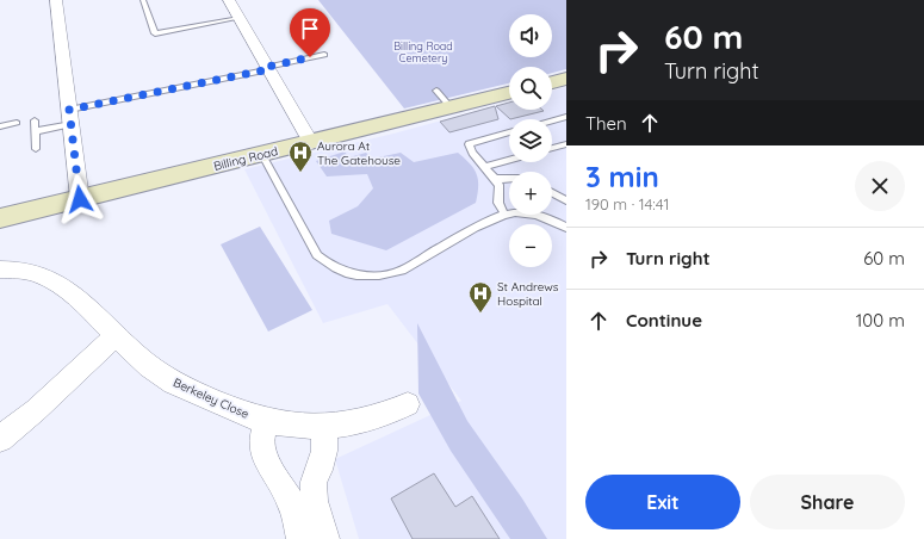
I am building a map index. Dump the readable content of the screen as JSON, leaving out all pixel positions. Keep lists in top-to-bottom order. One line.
{"streets":{"street":["Billing Road","Berkeley Close"]},"parks":["Billing Road Cemetery"],"places":{"hospital":["Aurora At The Gatehouse","St Andrews Hospital"]},"page":{"turn":["60 m","Turn right"],"map_buttons":["+","−"],"then":"Then","heading":["3 min","190 m · 14:41"],"list":[{"name":"Turn right","value":"60 m"},{"name":"Continue","value":"100 m"}],"buttons":["Exit","Share"]}}
